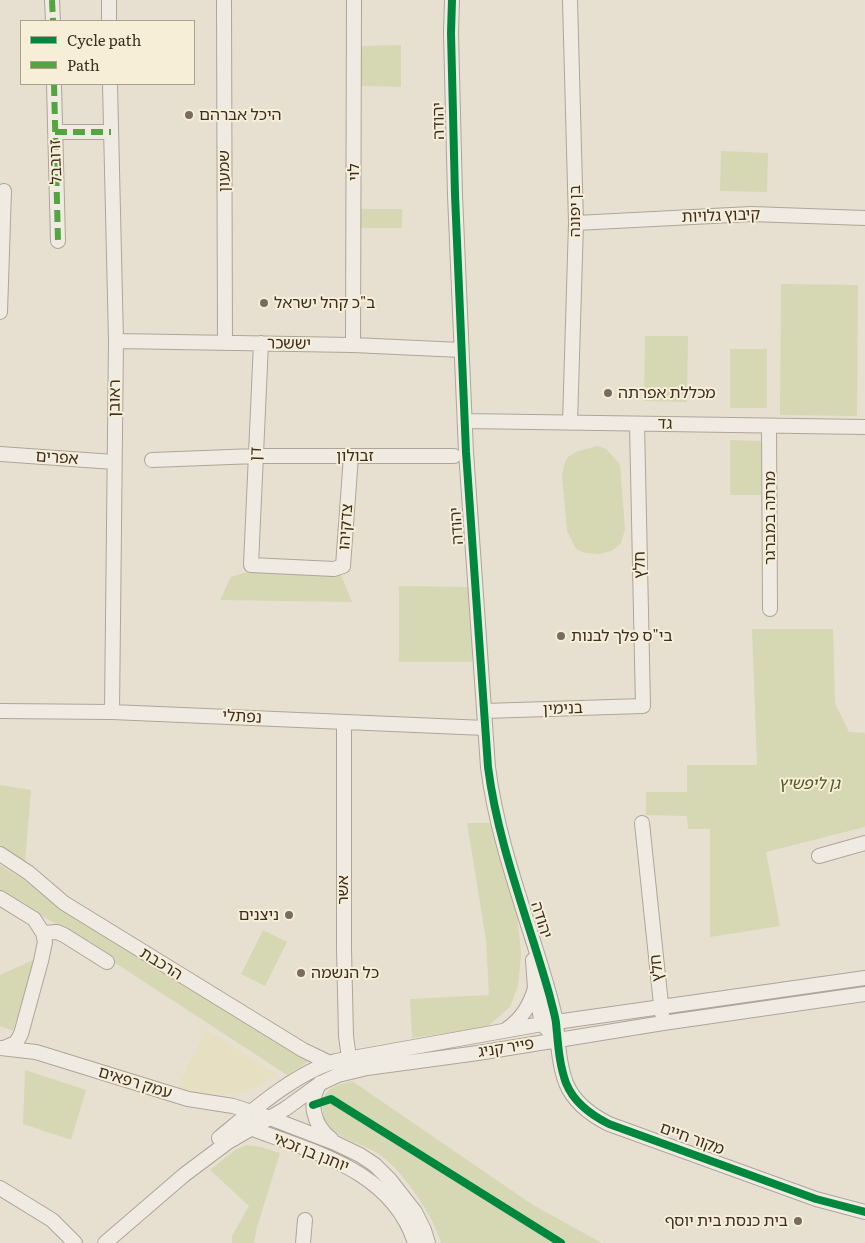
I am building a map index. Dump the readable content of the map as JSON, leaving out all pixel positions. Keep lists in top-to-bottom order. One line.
{"streets":{"street":["יהודה","זרובבל","שמעון","לוי","בן יפונה","קיבוץ גלויות","יששכר","ראובן","גד","דן","זבולון","אפרים","מרתה במברגר","צדקיהו","חלץ","בנימין","נפתלי","אשר","הרכבת","פייר קניג","עמק רפאים","מקור חיים","יוחנן בן זכאי"]},"crossings":[["יהודה","יששכר"],["יהודה","גד"],["יהודה","בנימין"],["יהודה","נפתלי"],["יהודה","פייר קניג"],["יהודה","מקור חיים"],["שמעון","יששכר"],["לוי","יששכר"],["בן יפונה","קיבוץ גלויות"],["בן יפונה","גד"],["יששכר","ראובן"],["יששכר","דן"],["ראובן","אפרים"],["ראובן","נפתלי"],["גד","מרתה במברגר"],["גד","חלץ"],["דן","זבולון"],["דן","צדקיהו"],["זבולון","צדקיהו"],["חלץ","בנימין"],["חלץ","פייר קניג"],["נפתלי","אשר"],["אשר","פייר קניג"],["הרכבת","פייר קניג"],["פייר קניג","עמק רפאים"],["פייר קניג","מקור חיים"],["פייר קניג","יוחנן בן זכאי"]],"parks":["גן ליפשיץ"],"places":["היכל אברהם","ב\"כ קהל ישראל","מכללת אפרתה","בי\"ס פלך לבנות","ניצנים","כל הנשמה","בית כנסת בית יוסף"],"legend":["Cycle path","Path"]}
